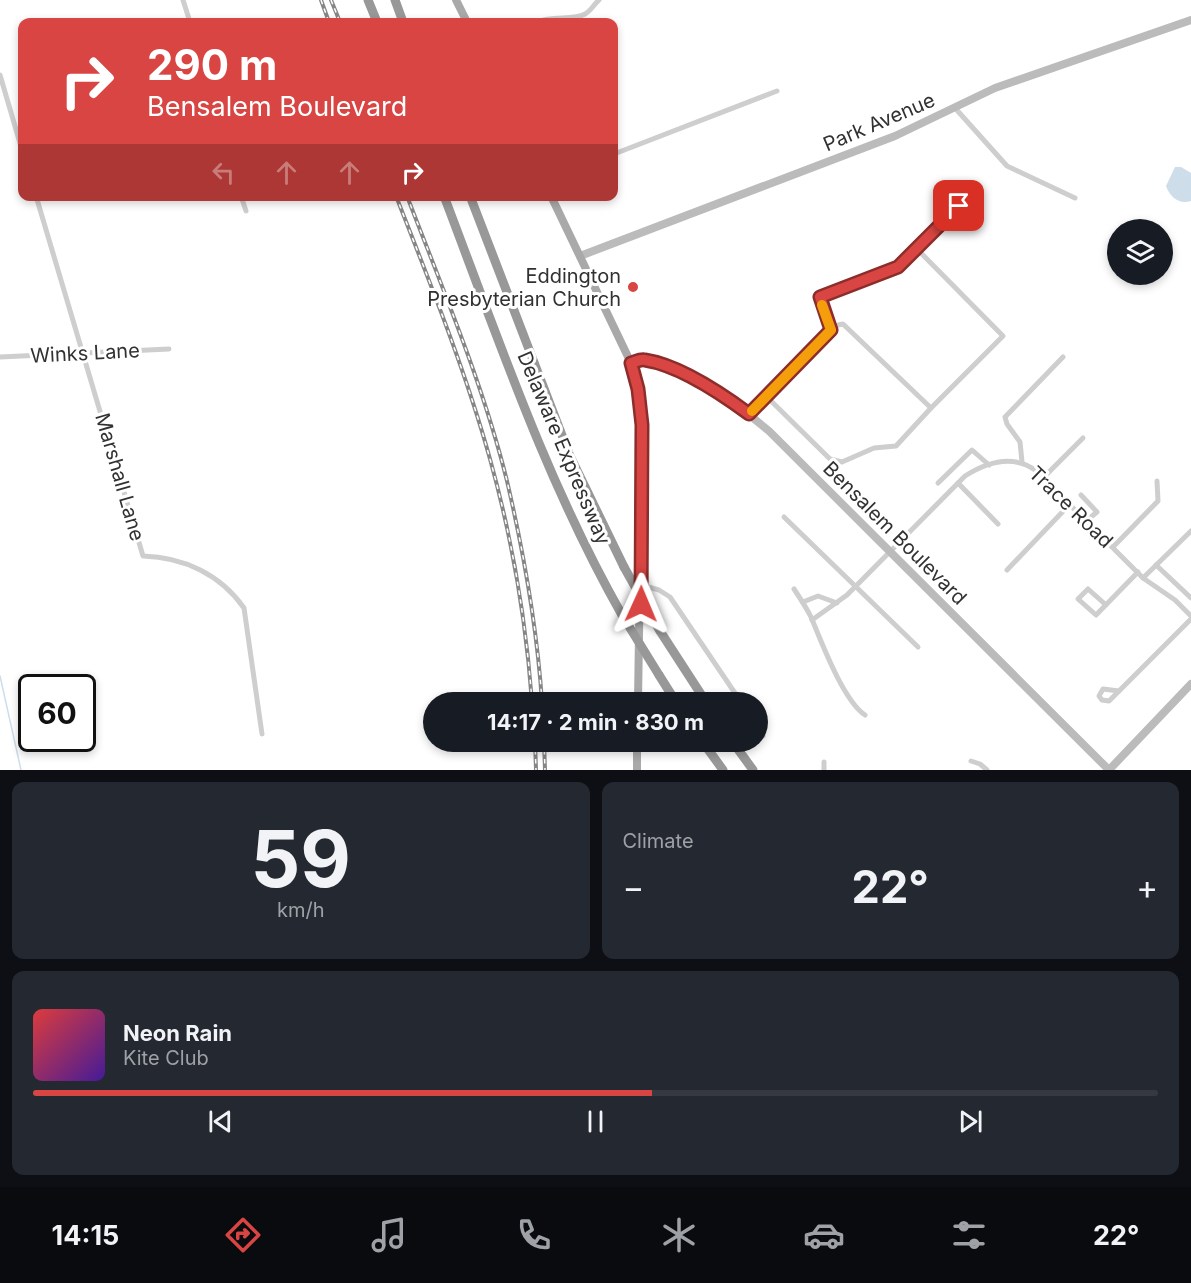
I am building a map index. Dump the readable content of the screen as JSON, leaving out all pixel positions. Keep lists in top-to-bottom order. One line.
{"streets":{"highway":["Delaware Expressway"],"main road":["Park Avenue","Bensalem Boulevard"],"street":["Winks Lane","Marshall Lane","Trace Road"]},"crossings":[["Winks Lane","Marshall Lane"],["Trace Road","Bensalem Boulevard"]],"places":["Eddington Presbyterian Church"],"page":{"turn":["290 m","Bensalem Boulevard"],"limit":"60","trip":"14:17 · 2 min · 830 m","tile":[["59","km/h"],"Climate"],"heat":["−","22°","+"],"song":["Neon Rain","Kite Club"],"tabs":["14:15","22°"]}}
